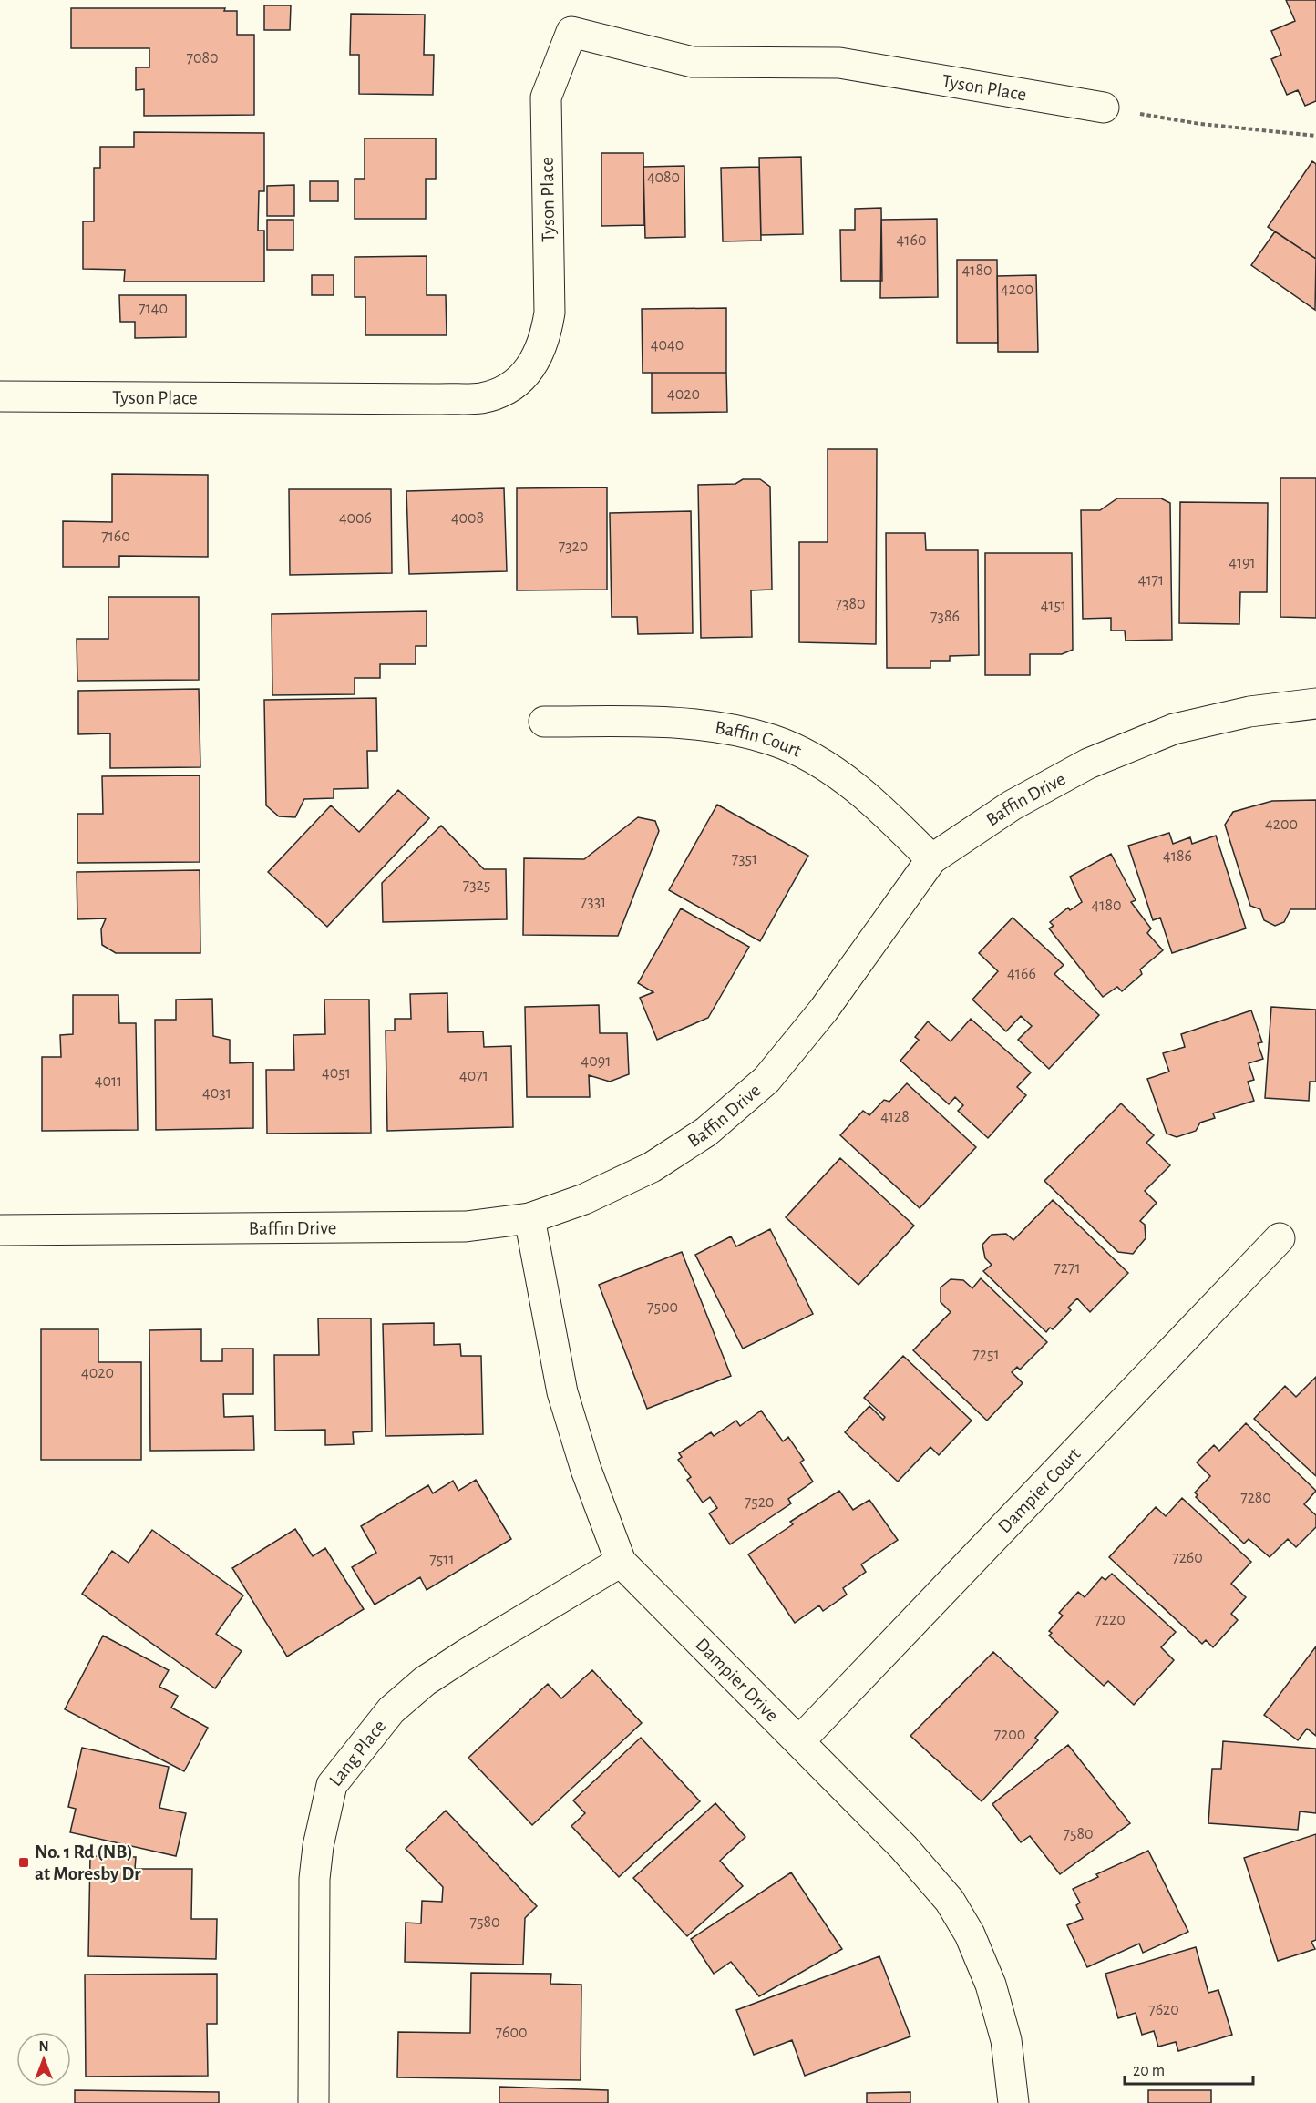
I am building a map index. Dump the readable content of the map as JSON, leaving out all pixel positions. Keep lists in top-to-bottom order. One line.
{"streets":{"street":["Tyson Place","Baffin Court","Baffin Drive","Dampier Court","Dampier Drive","Lang Place"]},"crossings":[["Baffin Court","Baffin Drive"],["Baffin Drive","Dampier Drive"],["Dampier Court","Dampier Drive"],["Dampier Drive","Lang Place"]],"places":{"transit":["No. 1 Rd (NB) at Moresby Dr"]},"house_numbers":["7080","4080","4160","4180","4200","7140","4040","4020","4006","4008","7160","7320","4191","4171","7380","4151","7386","4200","4186","7351","7325","7331","4180","4166","4091","4051","4071","4011","4031","4128","7271","7500","7251","4020","7280","7520","7260","7511","7220","7200","7580","7580","7620","7600"],"scale_bar":"20 m","north":"top"}
